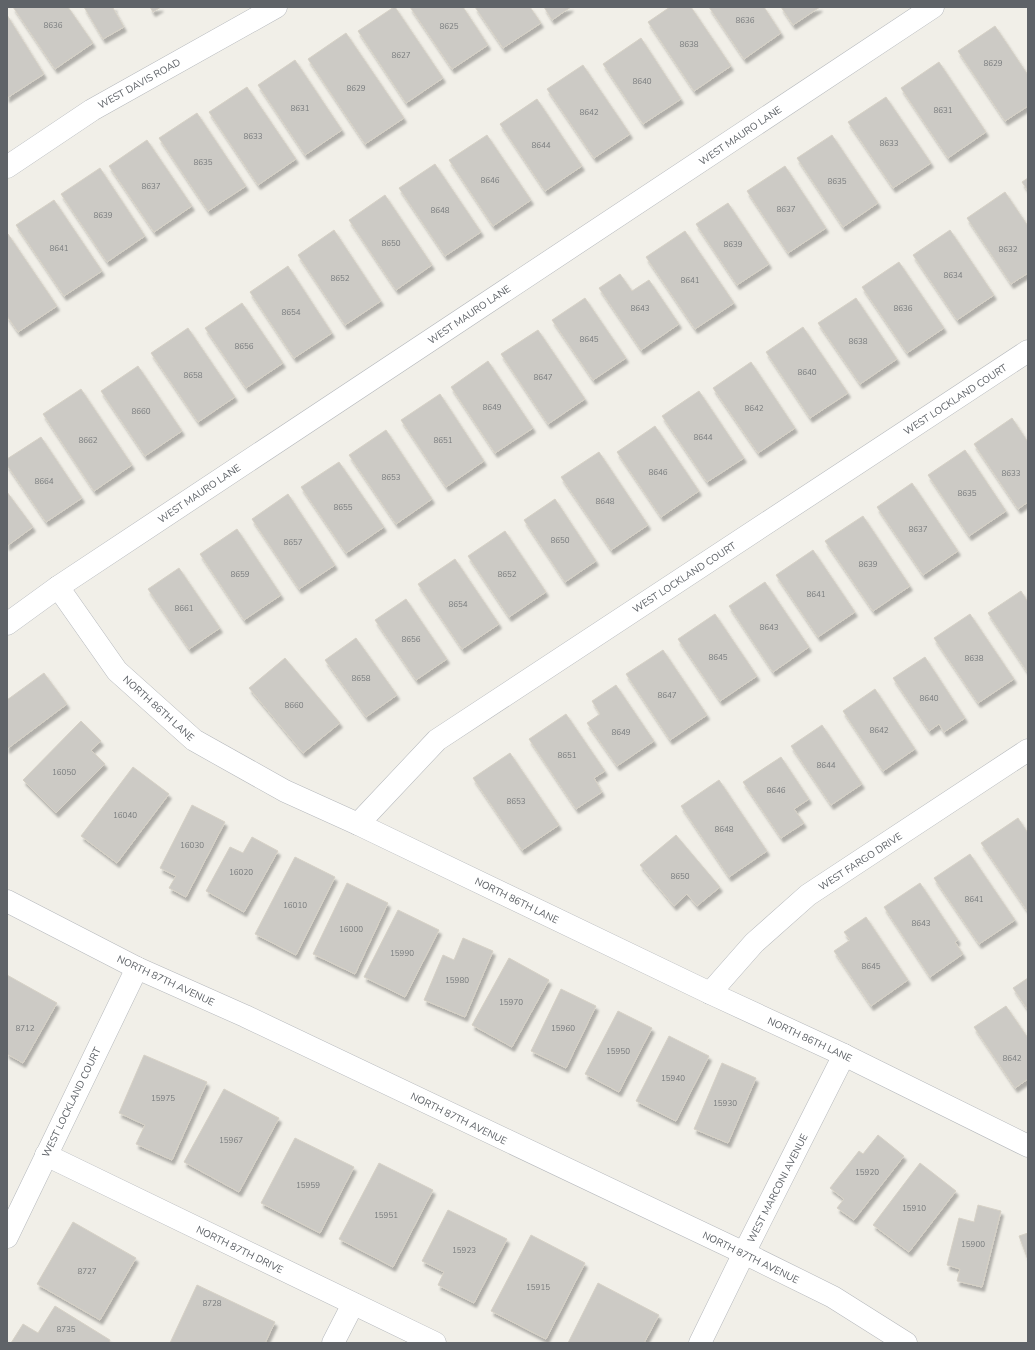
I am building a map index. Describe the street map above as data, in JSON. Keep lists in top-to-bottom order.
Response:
{
  "streets": {
    "street": [
      "WEST DAVIS ROAD",
      "WEST MAURO LANE",
      "WEST LOCKLAND COURT",
      "NORTH 86TH LANE",
      "WEST FARGO DRIVE",
      "NORTH 87TH AVENUE",
      "WEST MARCONI AVENUE",
      "NORTH 87TH DRIVE"
    ]
  },
  "crossings": [
    ["WEST MAURO LANE", "NORTH 86TH LANE"],
    ["WEST LOCKLAND COURT", "NORTH 86TH LANE"],
    ["WEST LOCKLAND COURT", "NORTH 87TH AVENUE"],
    ["WEST LOCKLAND COURT", "NORTH 87TH DRIVE"],
    ["NORTH 86TH LANE", "WEST FARGO DRIVE"],
    ["NORTH 86TH LANE", "WEST MARCONI AVENUE"],
    ["NORTH 87TH AVENUE", "WEST MARCONI AVENUE"]
  ],
  "house_numbers": [
    "8636",
    "8636",
    "8625",
    "8638",
    "8627",
    "8629",
    "8640",
    "8629",
    "8631",
    "8631",
    "8642",
    "8633",
    "8633",
    "8644",
    "8635",
    "8646",
    "8635",
    "8637",
    "8637",
    "8648",
    "8639",
    "8650",
    "8639",
    "8641",
    "8632",
    "8634",
    "8652",
    "8641",
    "8643",
    "8636",
    "8654",
    "8645",
    "8638",
    "8656",
    "8640",
    "8658",
    "8647",
    "8649",
    "8642",
    "8660",
    "8644",
    "8662",
    "8651",
    "8646",
    "8633",
    "8653",
    "8664",
    "8635",
    "8648",
    "8655",
    "8637",
    "8650",
    "8657",
    "8639",
    "8659",
    "8652",
    "8641",
    "8654",
    "8661",
    "8643",
    "8656",
    "8645",
    "8638",
    "8658",
    "8647",
    "8640",
    "8660",
    "8642",
    "8649",
    "8651",
    "8644",
    "16050",
    "8646",
    "8653",
    "16040",
    "8648",
    "16030",
    "16020",
    "8650",
    "8641",
    "16010",
    "8643",
    "16000",
    "15990",
    "8645",
    "15980",
    "15970",
    "8712",
    "15960",
    "15950",
    "8642",
    "15940",
    "15975",
    "15930",
    "15967",
    "15920",
    "15959",
    "15910",
    "15951",
    "15900",
    "15923",
    "8727",
    "15915",
    "8728",
    "8735"
  ]
}
